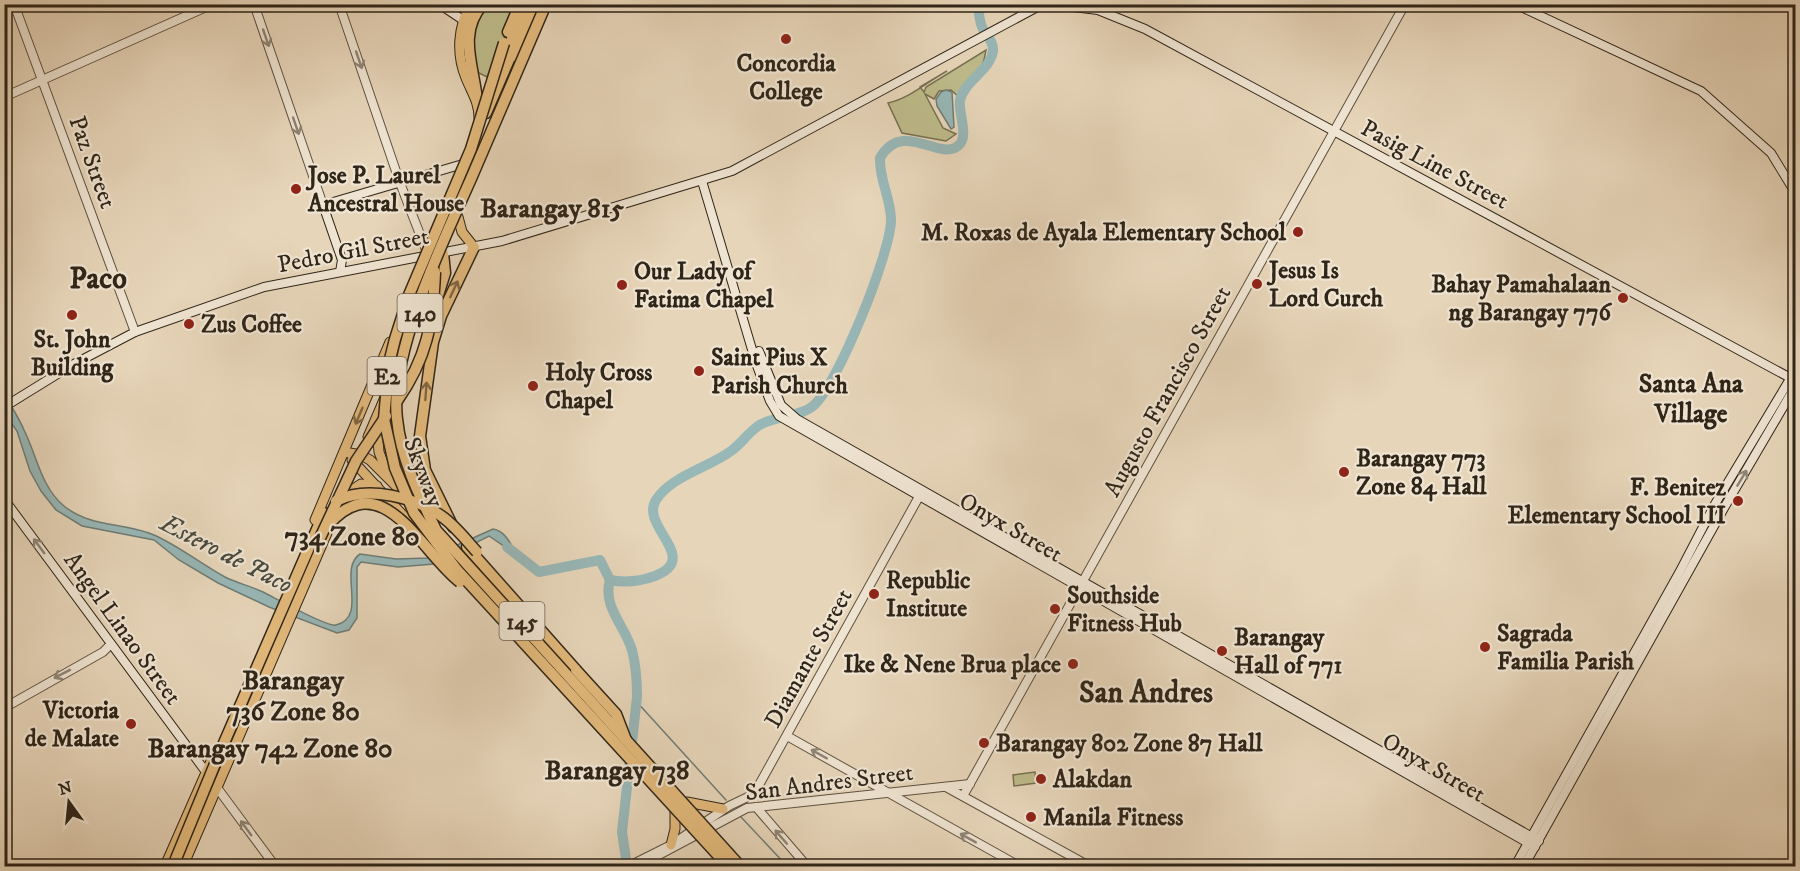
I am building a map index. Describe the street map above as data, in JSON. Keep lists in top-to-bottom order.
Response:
{
  "streets": {
    "highway": ["E2", "Skyway"],
    "main road": [
      "Pasig Line Street",
      "Pedro Gil Street",
      "140",
      "Onyx Street",
      "145",
      "Angel Linao Street"
    ],
    "street": [
      "Paz Street",
      "Augusto Francisco Street",
      "Diamante Street",
      "San Andres Street"
    ]
  },
  "crossings": [
    ["Paz Street", "Pedro Gil Street"],
    ["Pasig Line Street", "Augusto Francisco Street"],
    ["Pedro Gil Street", "140"],
    ["Pedro Gil Street", "Skyway"],
    ["Pedro Gil Street", "Onyx Street"],
    ["140", "Skyway"],
    ["140", "Angel Linao Street"],
    ["Augusto Francisco Street", "Onyx Street"],
    ["Augusto Francisco Street", "San Andres Street"],
    ["Skyway", "145"],
    ["Onyx Street", "Diamante Street"],
    ["Diamante Street", "San Andres Street"]
  ],
  "one_way": ["Angel Linao Street"],
  "districts": [
    "Barangay 815",
    "Paco",
    "Santa Ana Village",
    "734 Zone 80",
    "Barangay 736 Zone 80",
    "San Andres",
    "Barangay 742 Zone 80",
    "Barangay 738"
  ],
  "water": ["Estero de Paco"],
  "places": [
    "Concordia College",
    "Jose P. Laurel Ancestral House",
    "M. Roxas de Ayala Elementary School",
    "Jesus Is Lord Curch",
    "Our Lady of Fatima Chapel",
    "Bahay Pamahalaan ng Barangay 776",
    "St. John Building",
    "Zus Coffee",
    "Saint Pius X Parish Church",
    "Holy Cross Chapel",
    "Barangay 773 Zone 84 Hall",
    "F. Benitez Elementary School III",
    "Republic Institute",
    "Southside Fitness Hub",
    "Sagrada Familia Parish",
    "Barangay Hall of 771",
    "Ike & Nene Brua place",
    "Victoria de Malate",
    "Barangay 802 Zone 87 Hall",
    "Alakdan",
    "Manila Fitness"
  ],
  "north": "top"
}
